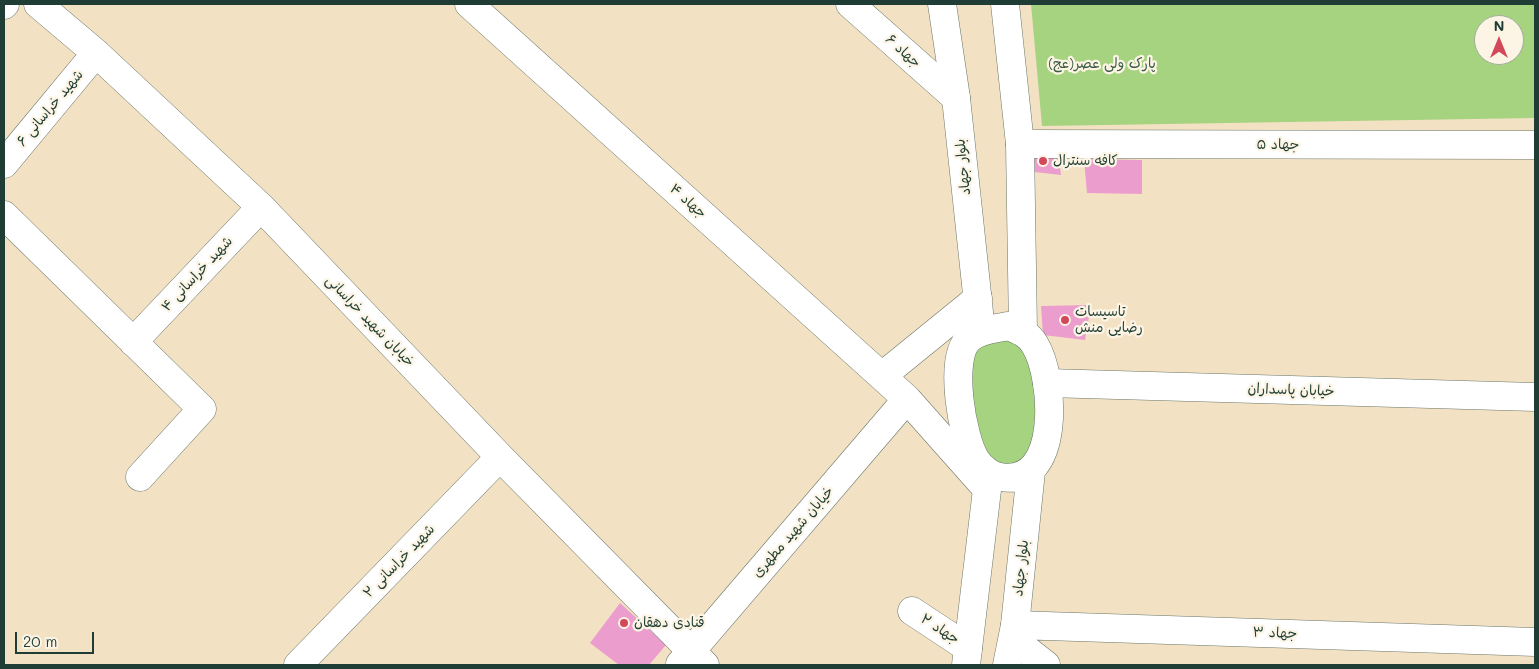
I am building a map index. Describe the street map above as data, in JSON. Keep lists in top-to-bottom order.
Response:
{
  "streets": {
    "street": [
      "جهاد ۶",
      "شهید خراسانی ۶",
      "جهاد ۵",
      "بلوار جهاد",
      "جهاد ۴",
      "شهید خراسانی ۴",
      "خیابان شهید خراسانی",
      "خیابان پاسداران",
      "خیابان شهید مطهری",
      "شهید خراسانی ۲",
      "جهاد ۲",
      "جهاد ۳"
    ]
  },
  "crossings": [
    ["جهاد ۶", "بلوار جهاد"],
    ["شهید خراسانی ۶", "خیابان شهید خراسانی"],
    ["بلوار جهاد", "جهاد ۴"],
    ["بلوار جهاد", "خیابان پاسداران"],
    ["بلوار جهاد", "جهاد ۳"],
    ["جهاد ۴", "خیابان پاسداران"],
    ["جهاد ۴", "خیابان شهید مطهری"],
    ["شهید خراسانی ۴", "خیابان شهید خراسانی"],
    ["خیابان شهید خراسانی", "خیابان شهید مطهری"],
    ["خیابان شهید خراسانی", "شهید خراسانی ۲"]
  ],
  "parks": ["پارک ولی عصر(عج)"],
  "places": ["کافه سنترال", "تاسیسات رضایی منش", "قنادی دهقان"],
  "scale_bar": "20 m",
  "north": "top"
}
